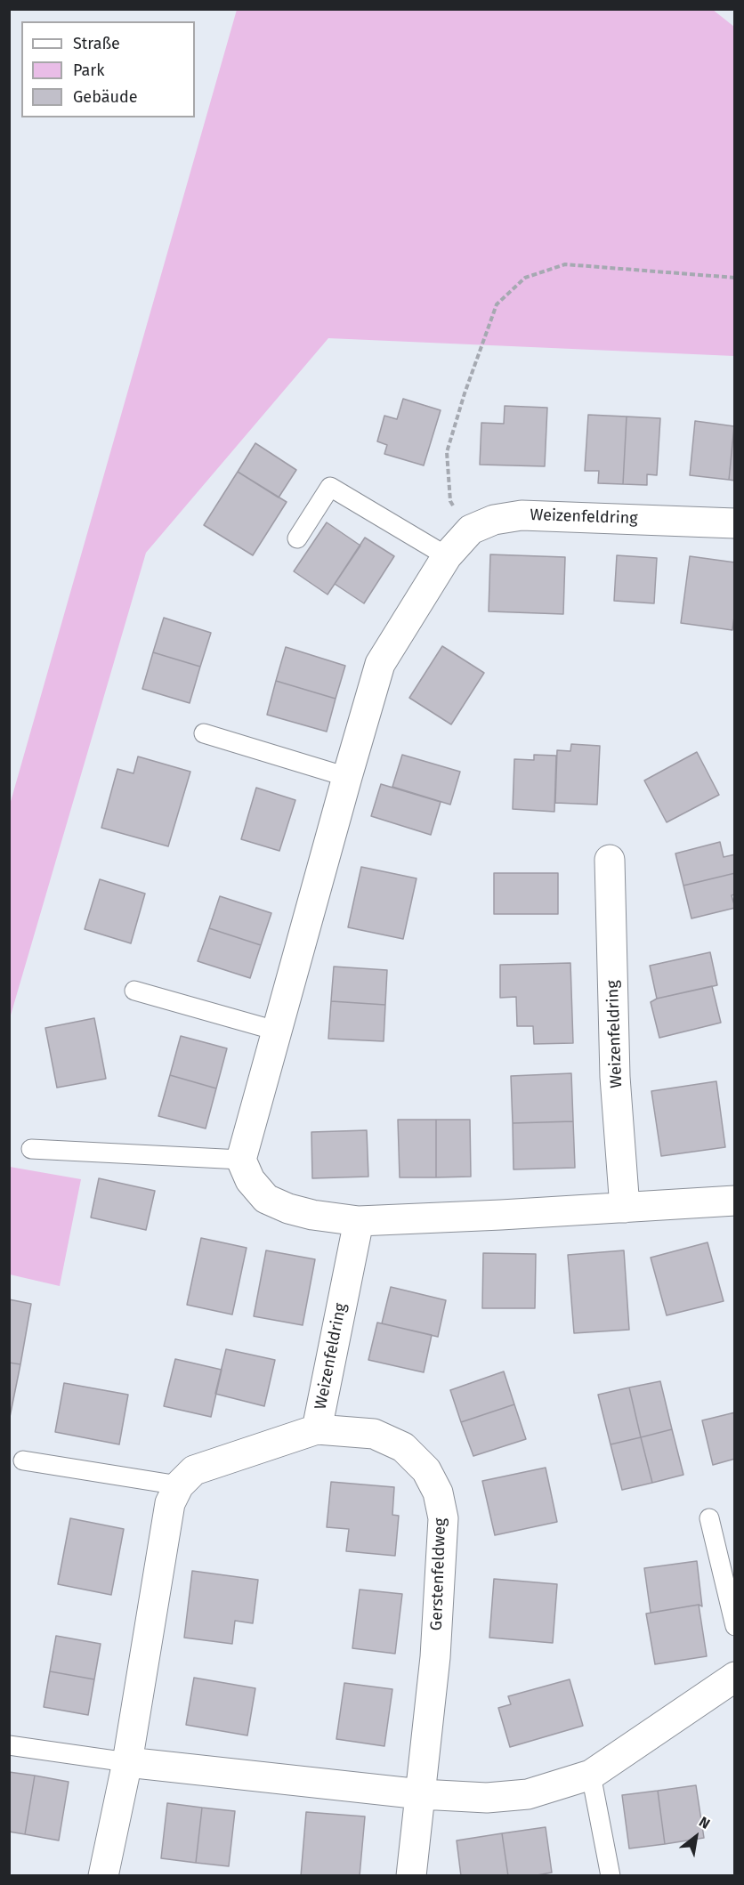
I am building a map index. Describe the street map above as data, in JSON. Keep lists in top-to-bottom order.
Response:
{
  "streets": {
    "street": ["Weizenfeldring", "Gerstenfeldweg"]
  },
  "crossings": [
    ["Weizenfeldring", "Gerstenfeldweg"]
  ],
  "legend": ["Straße", "Park", "Gebäude"],
  "north": "top right"
}
